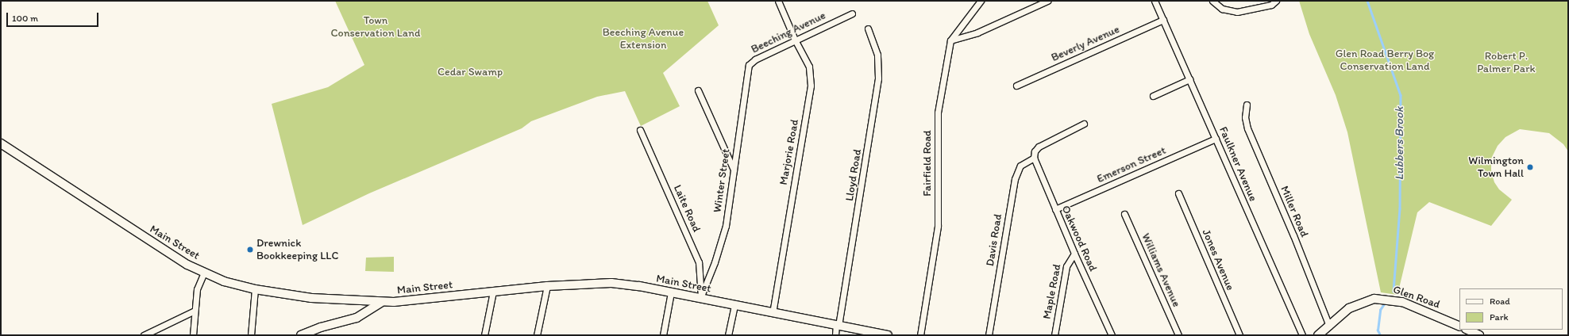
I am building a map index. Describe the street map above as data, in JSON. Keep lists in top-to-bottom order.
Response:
{
  "streets": {
    "main road": ["Main Street", "Glen Road"],
    "street": [
      "Beeching Avenue",
      "Beverly Avenue",
      "Marjorie Road",
      "Fairfield Road",
      "Faulkner Avenue",
      "Emerson Street",
      "Lloyd Road",
      "Winter Street",
      "Laite Road",
      "Miller Road",
      "Oakwood Road",
      "Davis Road",
      "Jones Avenue",
      "Williams Avenue",
      "Maple Road"
    ]
  },
  "crossings": [
    ["Beeching Avenue", "Marjorie Road"],
    ["Beeching Avenue", "Winter Street"],
    ["Beverly Avenue", "Faulkner Avenue"],
    ["Marjorie Road", "Main Street"],
    ["Faulkner Avenue", "Emerson Street"],
    ["Emerson Street", "Oakwood Road"],
    ["Lloyd Road", "Main Street"],
    ["Winter Street", "Laite Road"],
    ["Winter Street", "Main Street"],
    ["Laite Road", "Main Street"],
    ["Miller Road", "Glen Road"],
    ["Oakwood Road", "Davis Road"],
    ["Oakwood Road", "Maple Road"]
  ],
  "water": ["Lubbers Brook"],
  "parks": [
    "Town Conservation Land",
    "Beeching Avenue Extension",
    "Glen Road Berry Bog Conservation Land",
    "Robert P. Palmer Park",
    "Cedar Swamp"
  ],
  "places": ["Wilmington Town Hall", "Drewnick Bookkeeping LLC"],
  "legend": ["Road", "Park"],
  "scale_bar": "100 m"
}
